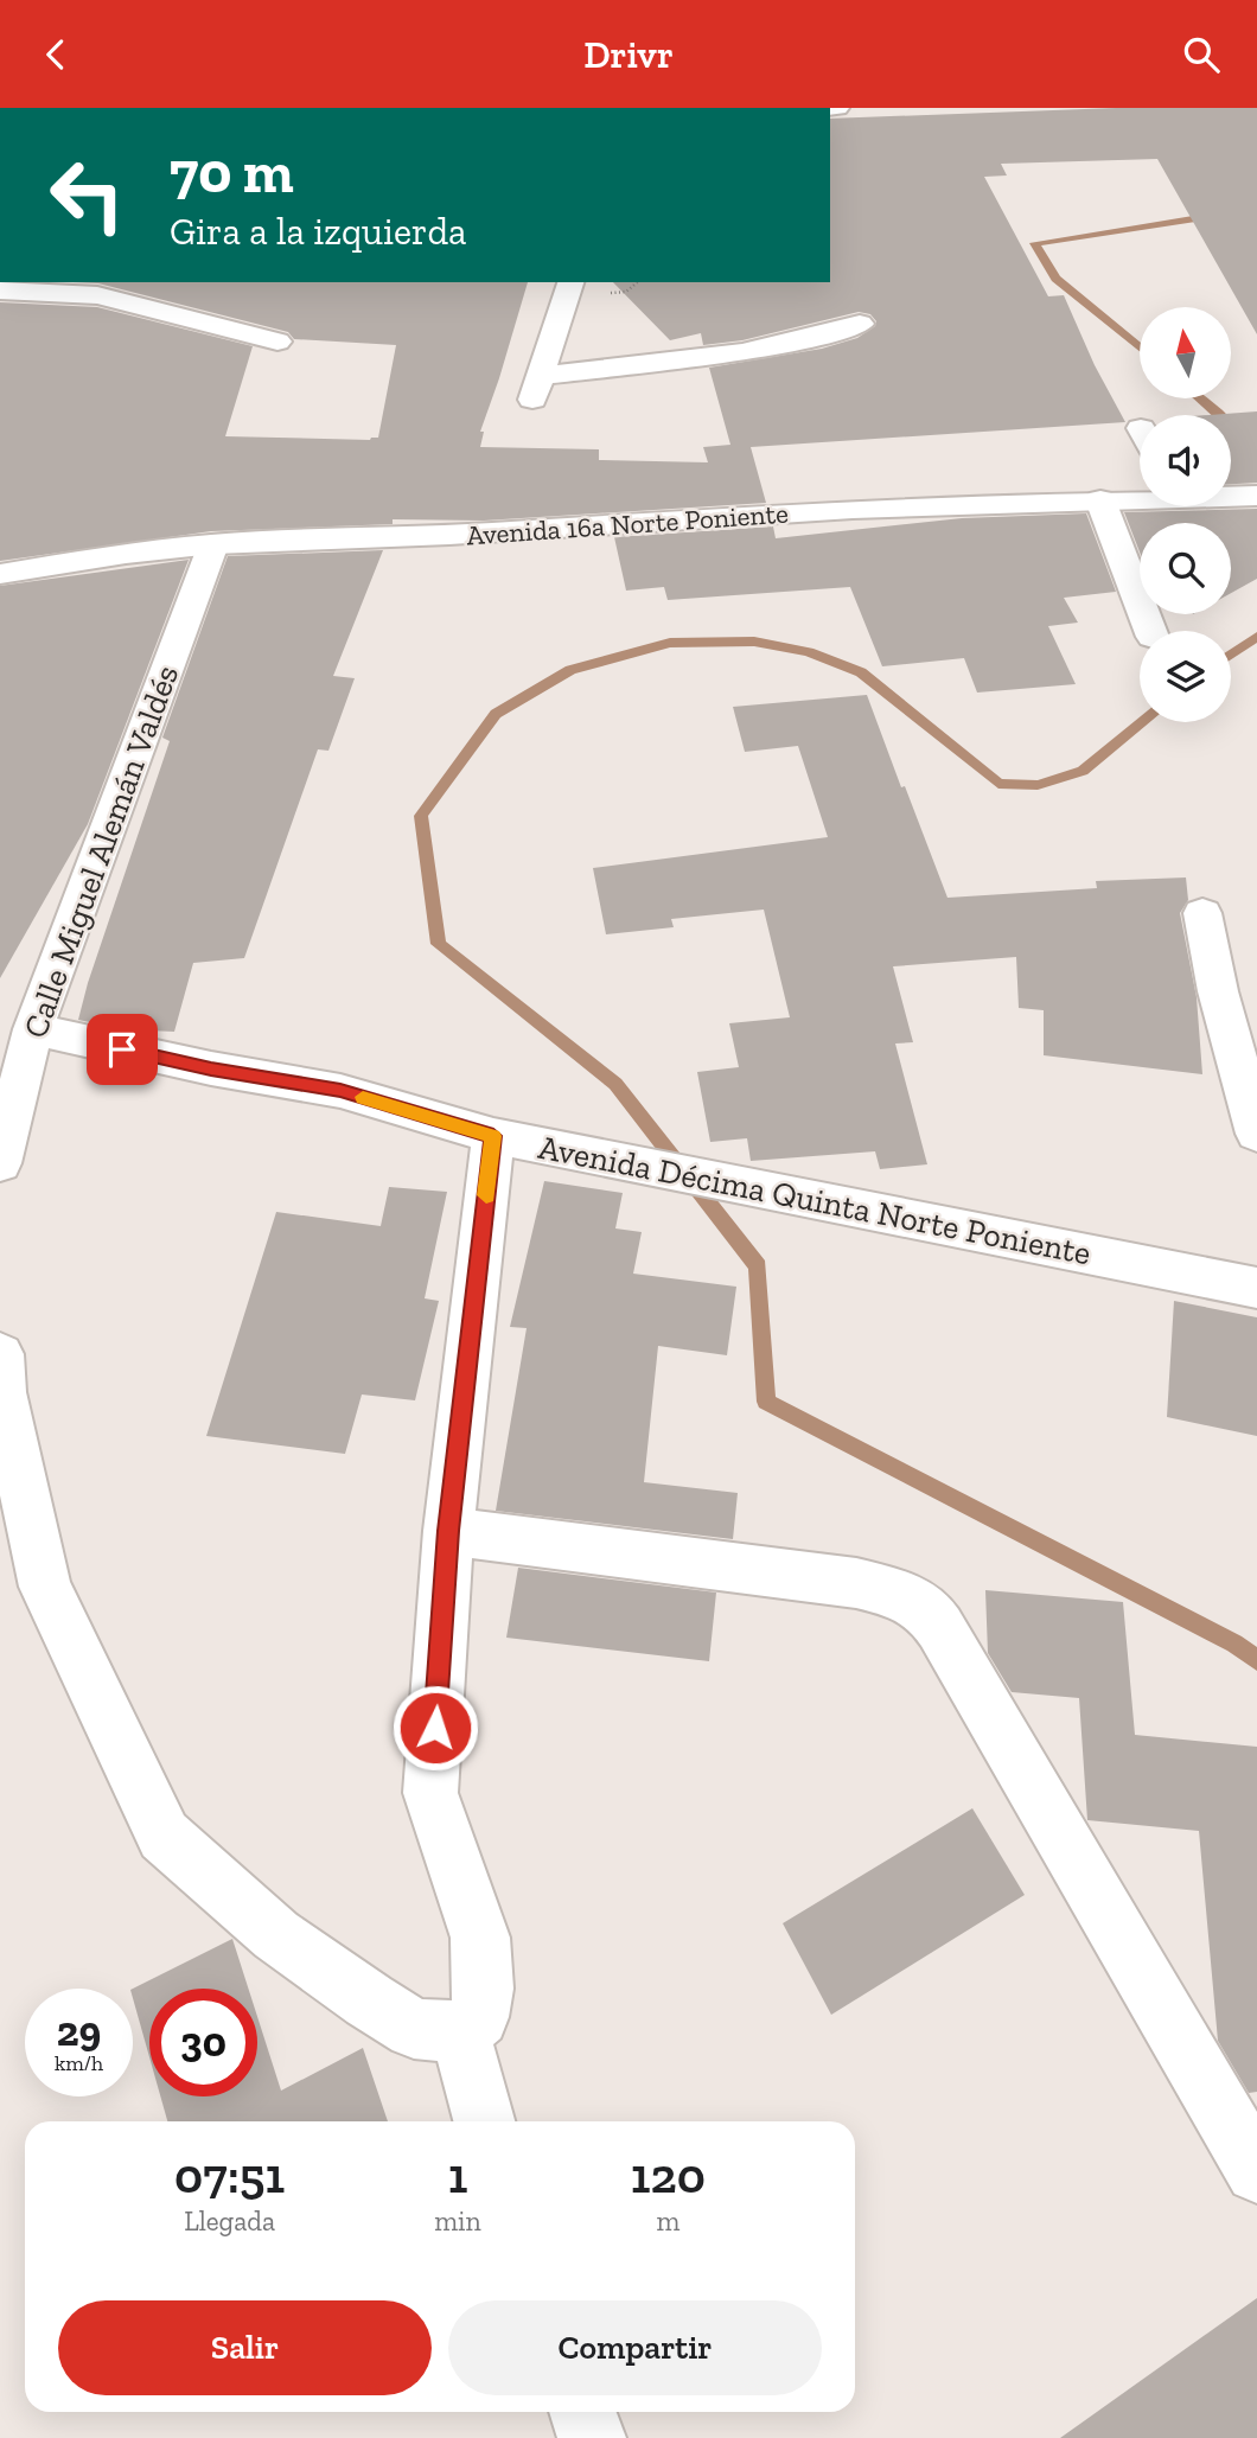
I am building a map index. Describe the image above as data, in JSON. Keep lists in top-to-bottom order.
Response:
{
  "streets": {
    "street": ["Avenida 16a Norte Poniente", "Calle Miguel Alemán Valdés", "Avenida Décima Quinta Norte Poniente"]
  },
  "crossings": [
    ["Avenida 16a Norte Poniente", "Calle Miguel Alemán Valdés"],
    ["Calle Miguel Alemán Valdés", "Avenida Décima Quinta Norte Poniente"]
  ],
  "north": "top",
  "page": {
    "header": "Drivr",
    "turn": ["70 m", "Gira a la izquierda"],
    "speed": "29 km/h",
    "limit": "30",
    "eta": [
      "07:51",
      "Llegada",
      "1",
      "min",
      "120",
      "m"
    ],
    "buttons": ["Salir", "Compartir"]
  }
}
